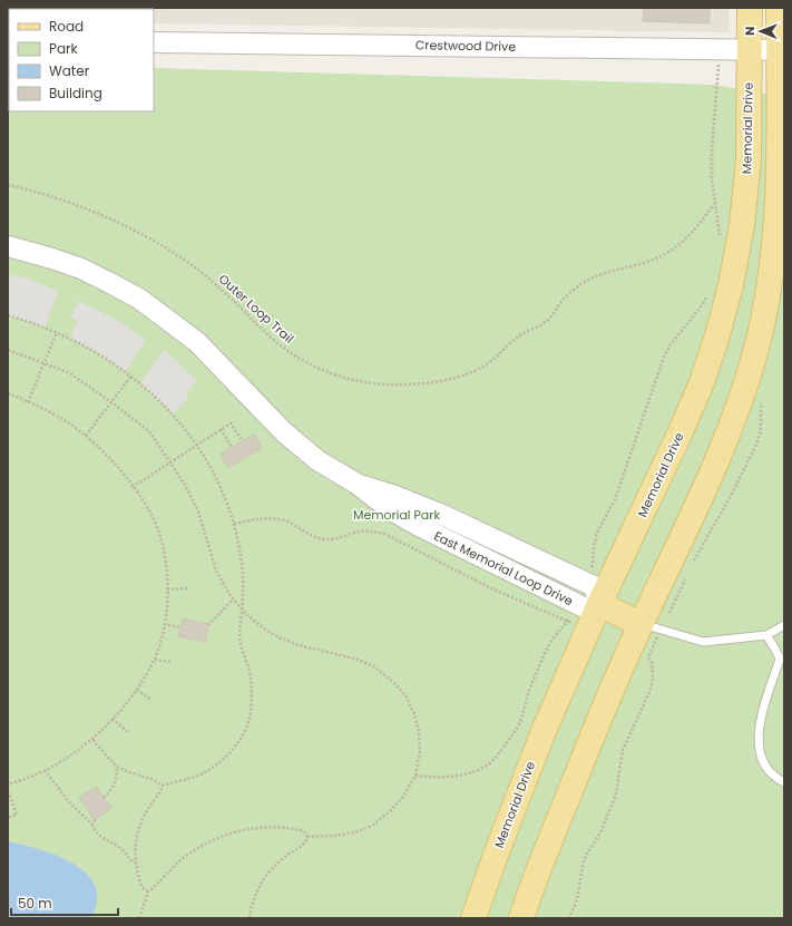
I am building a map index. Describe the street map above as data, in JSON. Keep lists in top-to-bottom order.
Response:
{
  "streets": {
    "main road": ["Memorial Drive"],
    "street": ["Crestwood Drive", "East Memorial Loop Drive"],
    "path": ["Outer Loop Trail"]
  },
  "crossings": [
    ["Crestwood Drive", "Memorial Drive"],
    ["Memorial Drive", "East Memorial Loop Drive"]
  ],
  "parks": ["Memorial Park"],
  "legend": [
    "Road",
    "Park",
    "Water",
    "Building"
  ],
  "scale_bar": "50 m",
  "north": "left"
}
